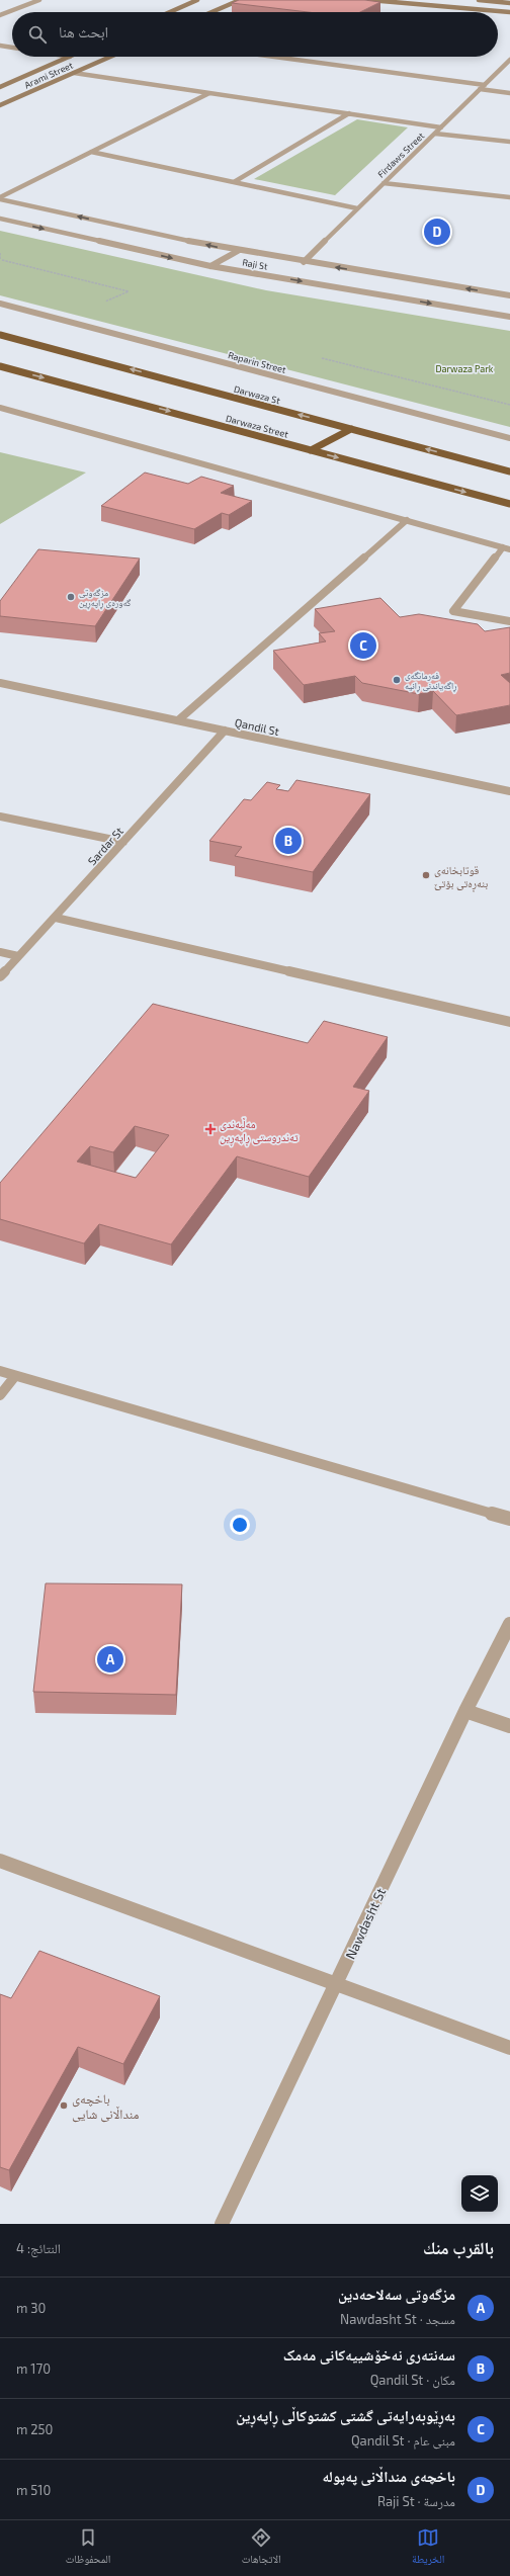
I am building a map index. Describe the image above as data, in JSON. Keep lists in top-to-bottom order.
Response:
{
  "streets": {
    "highway": ["Darwaza St", "Darwaza Street"],
    "main road": ["Arami Street"],
    "street": [
      "Firdaws Street",
      "Raji St",
      "Raparin Street",
      "Qandil St",
      "Sardar St",
      "Nawdasht St"
    ]
  },
  "crossings": [
    ["Firdaws Street", "Raji St"],
    ["Qandil St", "Sardar St"]
  ],
  "one_way": ["Darwaza St", "Darwaza Street"],
  "parks": ["Darwaza Park"],
  "places": {
    "other": [
      "مزگەوتی گەورەی ڕاپەڕین",
      "فەرمانگەی ڕاگەیاندنی ڕانیە",
      "قوتابخانەی بنەڕەتی بۆتێ",
      "باخچەی منداڵانی شایی"
    ],
    "health": ["مەڵبەندی تەندروستی ڕاپەڕین"]
  },
  "page": {
    "search": "ابحث هنا",
    "pins": [
      "D",
      "C",
      "B",
      "A"
    ],
    "heading": ["بالقرب منك", "النتائج: 4"],
    "list": [
      {
        "mark": "A",
        "name": "مزگەوتی سەلاحەدین",
        "note": "مسجد · Nawdasht St",
        "value": "30 m"
      },
      {
        "mark": "B",
        "name": "سەنتەری نەخۆشییەکانی مەمک",
        "note": "مكان · Qandil St",
        "value": "170 m"
      },
      {
        "mark": "C",
        "name": "بەڕێوبەرایەتی گشتی کشتوکاڵی ڕاپەڕین",
        "note": "مبنى عام · Qandil St",
        "value": "250 m"
      },
      {
        "mark": "D",
        "name": "باخچەی منداڵانی پەپولە",
        "note": "مدرسة · Raji St",
        "value": "510 m"
      }
    ],
    "nav": ["الخريطة", "الاتجاهات", "المحفوظات"]
  }
}
